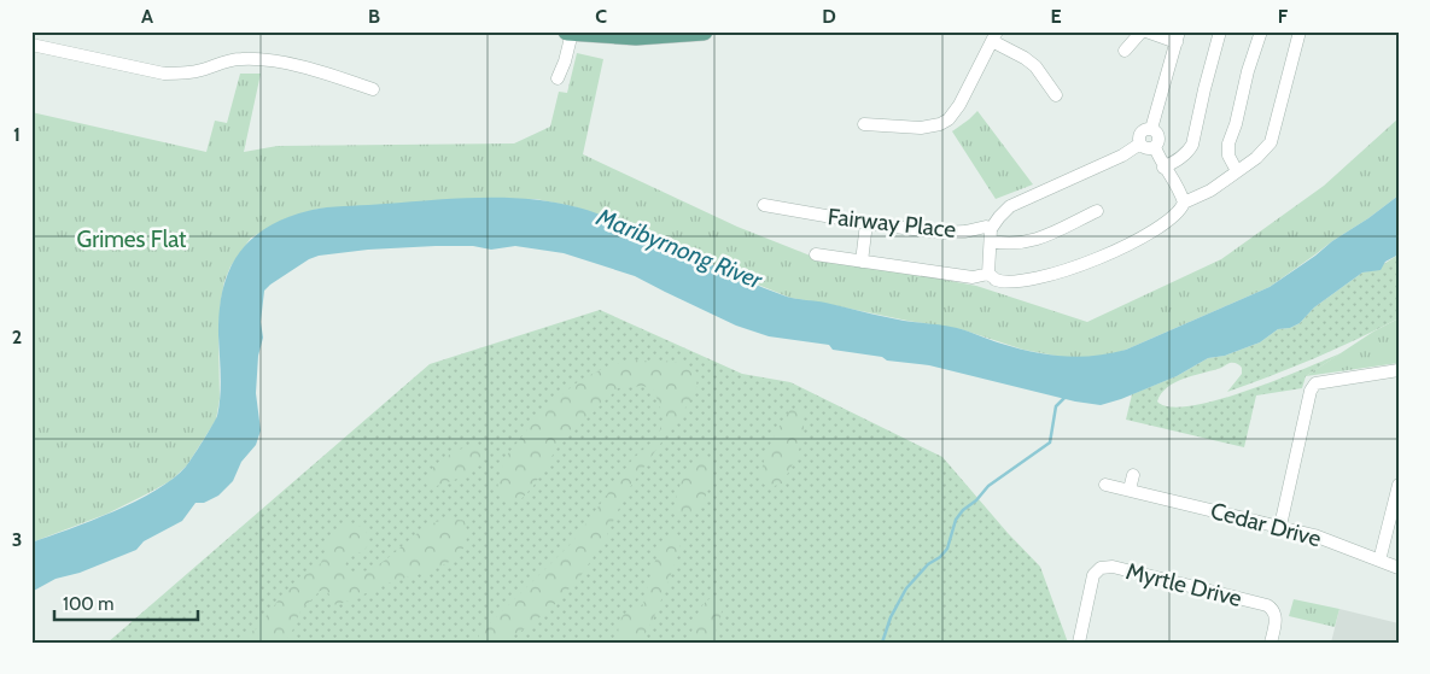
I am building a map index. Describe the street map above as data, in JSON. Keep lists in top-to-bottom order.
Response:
{
  "streets": {
    "street": ["Fairway Place", "Cedar Drive", "Myrtle Drive"]
  },
  "water": ["Maribyrnong River"],
  "parks": ["Grimes Flat"],
  "scale_bar": "100 m",
  "grid": {
    "columns": [
      "A",
      "B",
      "C",
      "D",
      "E",
      "F"
    ],
    "rows": ["1", "2", "3"]
  }
}
